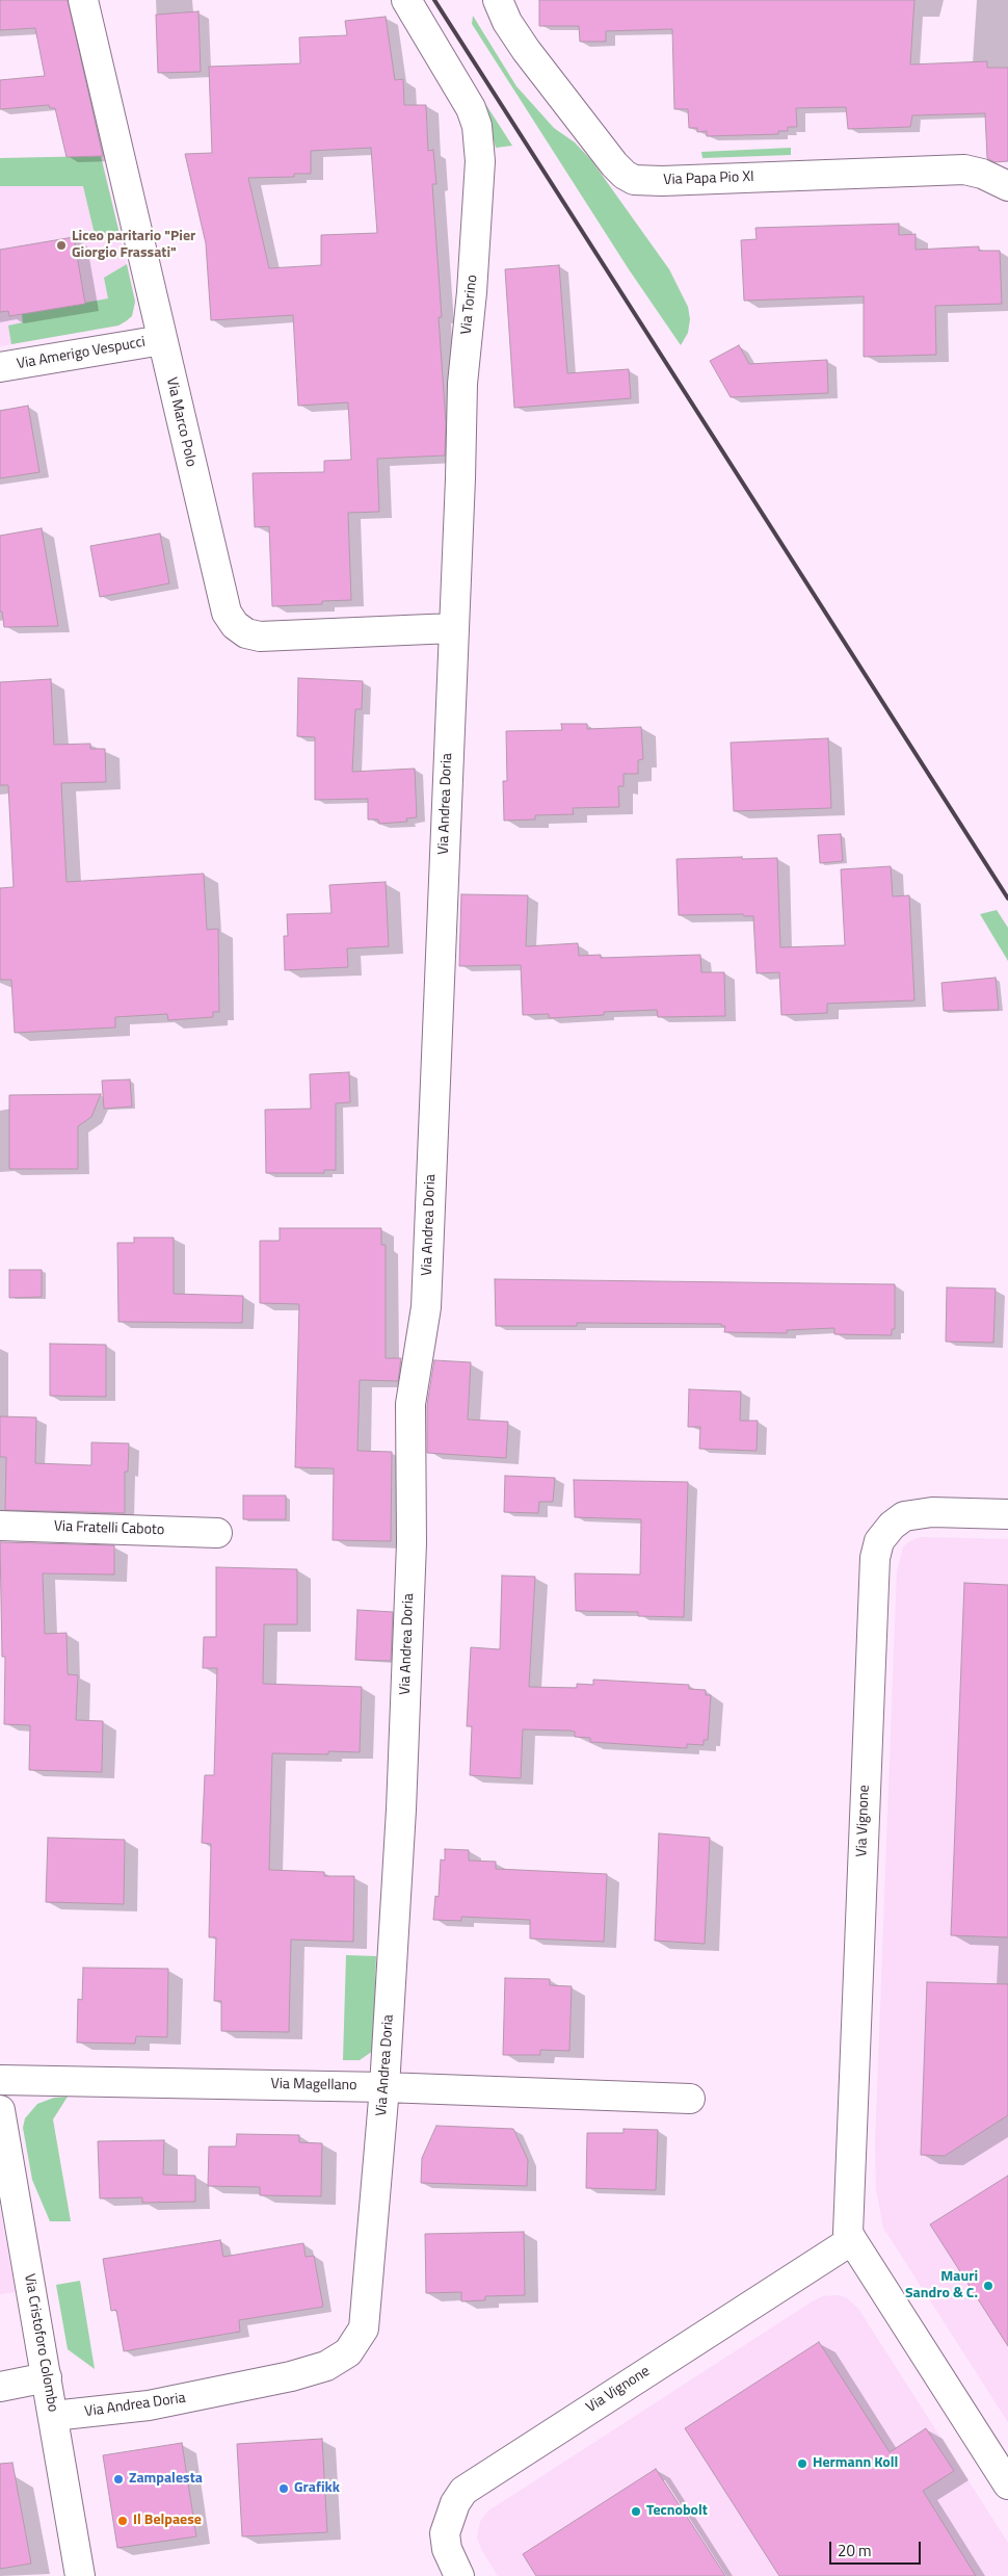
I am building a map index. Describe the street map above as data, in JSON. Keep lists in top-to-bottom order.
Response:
{
  "streets": {
    "street": [
      "Via Papa Pio XI",
      "Via Torino",
      "Via Amerigo Vespucci",
      "Via Marco Polo",
      "Via Andrea Doria",
      "Via Fratelli Caboto",
      "Via Vignone",
      "Via Magellano",
      "Via Cristoforo Colombo"
    ]
  },
  "crossings": [
    ["Via Torino", "Via Marco Polo"],
    ["Via Torino", "Via Andrea Doria"],
    ["Via Amerigo Vespucci", "Via Marco Polo"],
    ["Via Marco Polo", "Via Andrea Doria"],
    ["Via Andrea Doria", "Via Magellano"],
    ["Via Andrea Doria", "Via Cristoforo Colombo"]
  ],
  "places": [
    "Liceo paritario \"Pier Giorgio Frassati\"",
    "Mauri Sandro & C.",
    "Hermann Koll",
    "Zampalesta",
    "Grafikk",
    "Tecnobolt",
    "Il Belpaese"
  ],
  "scale_bar": "20 m"
}
